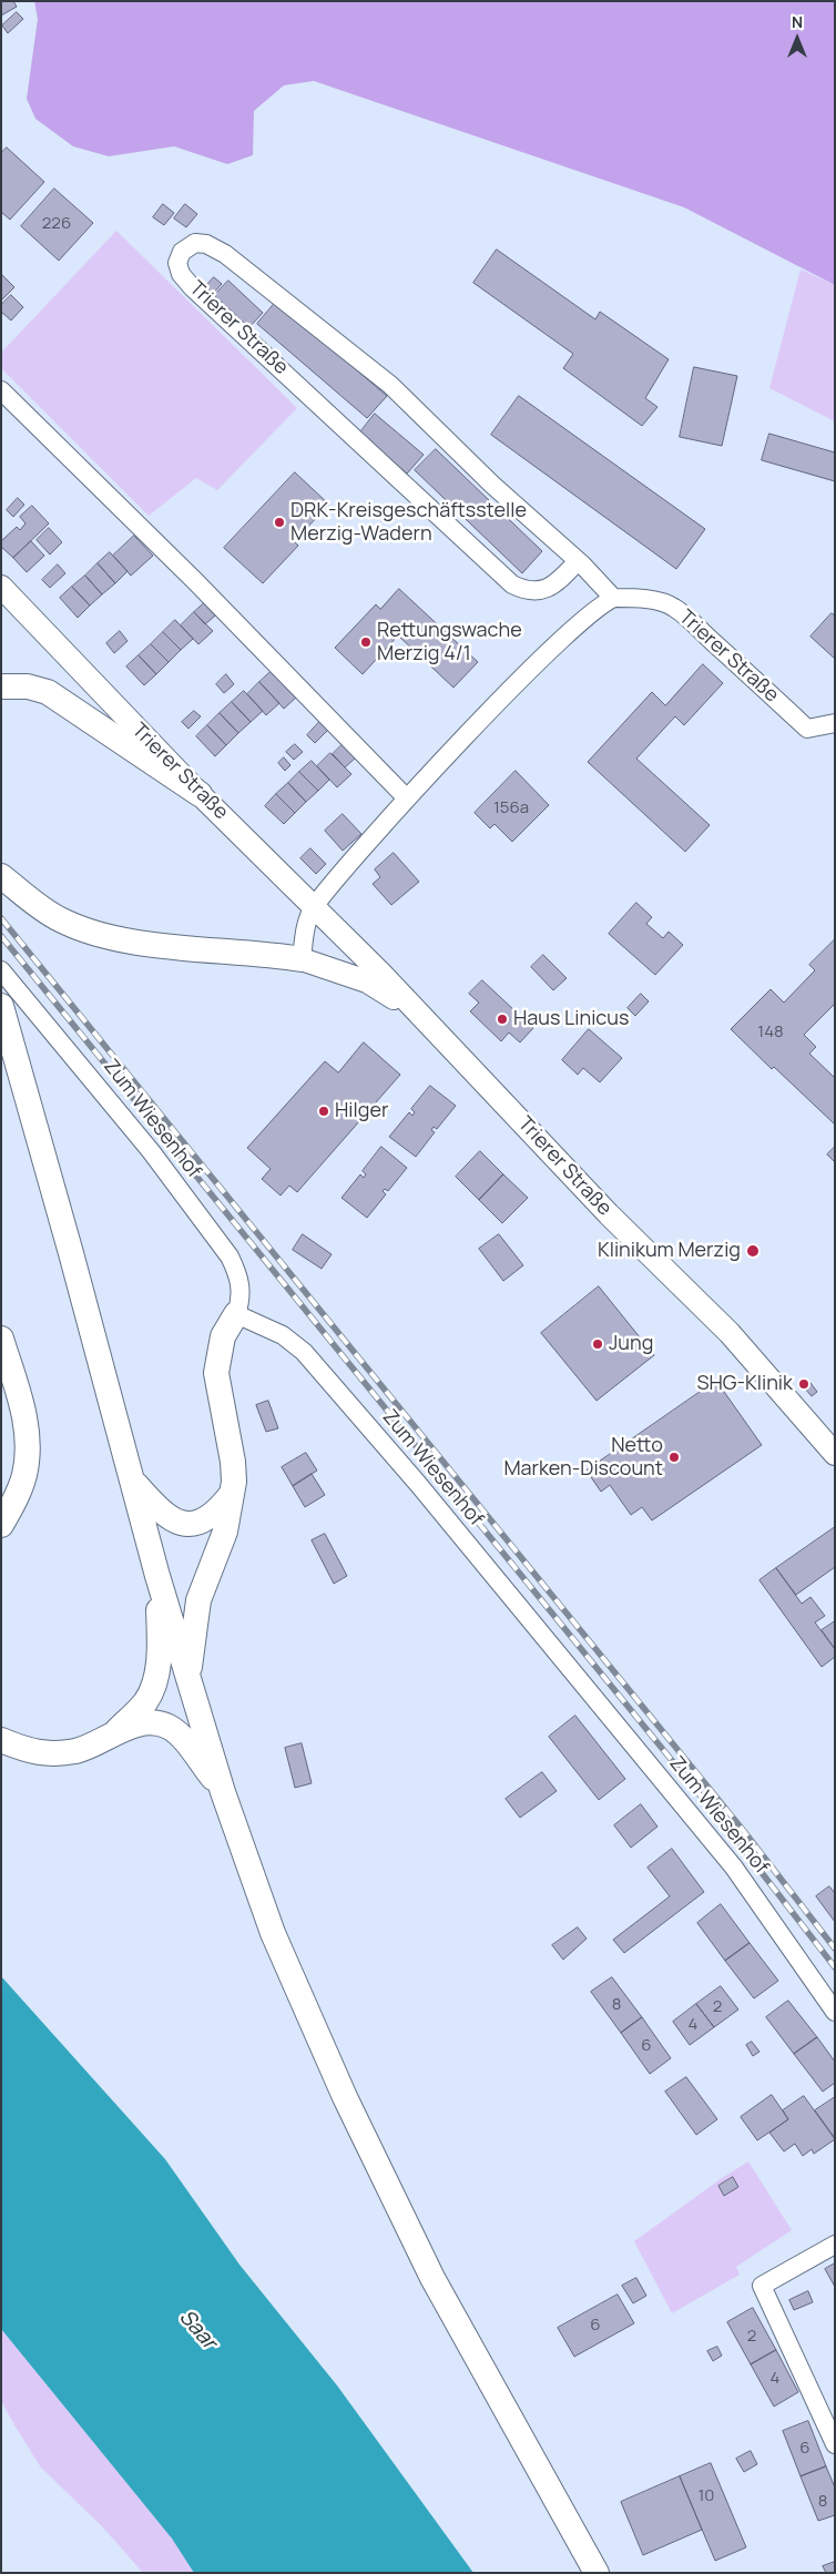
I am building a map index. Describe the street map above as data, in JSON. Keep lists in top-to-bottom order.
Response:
{
  "streets": {
    "street": ["Trierer Straße", "Zum Wiesenhof"]
  },
  "water": ["Saar"],
  "places": [
    "DRK-Kreisgeschäftsstelle Merzig-Wadern",
    "Rettungswache Merzig 4/1",
    "Haus Linicus",
    "Hilger",
    "Klinikum Merzig",
    "Jung",
    "SHG-Klinik",
    "Netto Marken-Discount"
  ],
  "house_numbers": [
    "226",
    "156a",
    "148",
    "8",
    "2",
    "4",
    "6",
    "6",
    "2",
    "4",
    "6",
    "10",
    "8"
  ],
  "north": "top"
}
